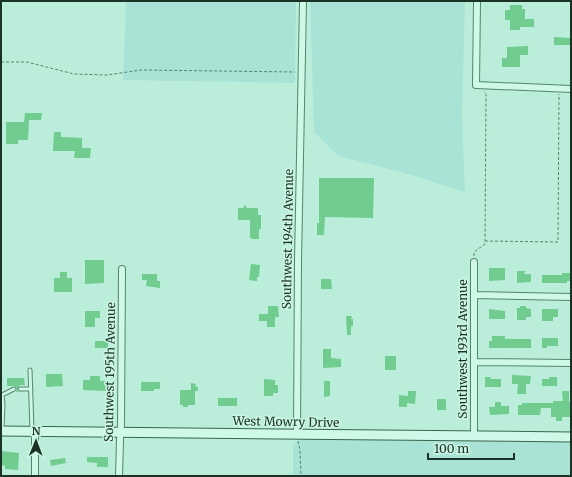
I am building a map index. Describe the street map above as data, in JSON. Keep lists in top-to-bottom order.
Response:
{
  "streets": {
    "street": [
      "Southwest 194th Avenue",
      "Southwest 193rd Avenue",
      "Southwest 195th Avenue",
      "West Mowry Drive"
    ]
  },
  "crossings": [
    ["Southwest 194th Avenue", "West Mowry Drive"],
    ["Southwest 193rd Avenue", "West Mowry Drive"],
    ["Southwest 195th Avenue", "West Mowry Drive"]
  ],
  "scale_bar": "100 m",
  "north": "top"
}
